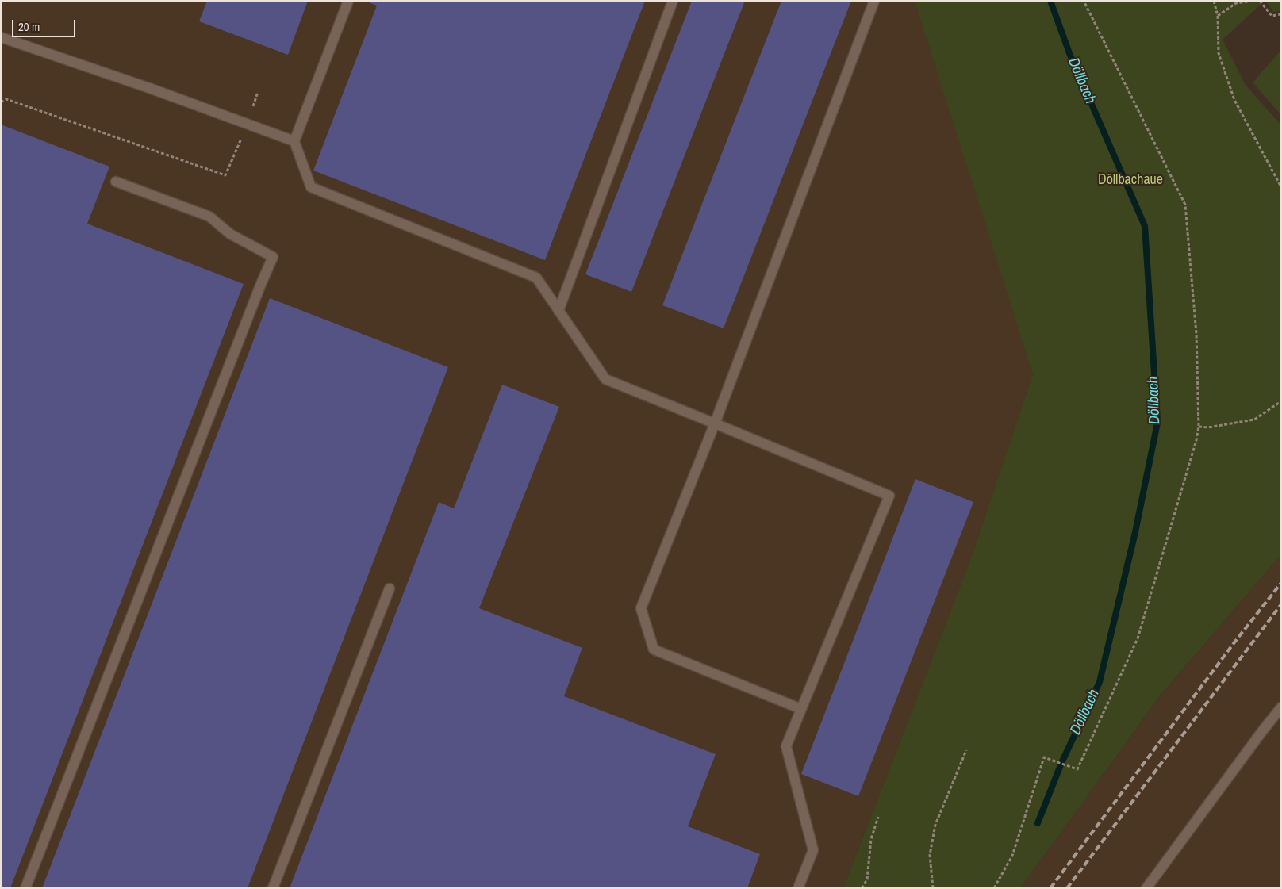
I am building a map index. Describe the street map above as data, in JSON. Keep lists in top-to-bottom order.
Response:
{
  "water": ["Döllbach"],
  "parks": ["Döllbachaue"],
  "scale_bar": "20 m"
}
